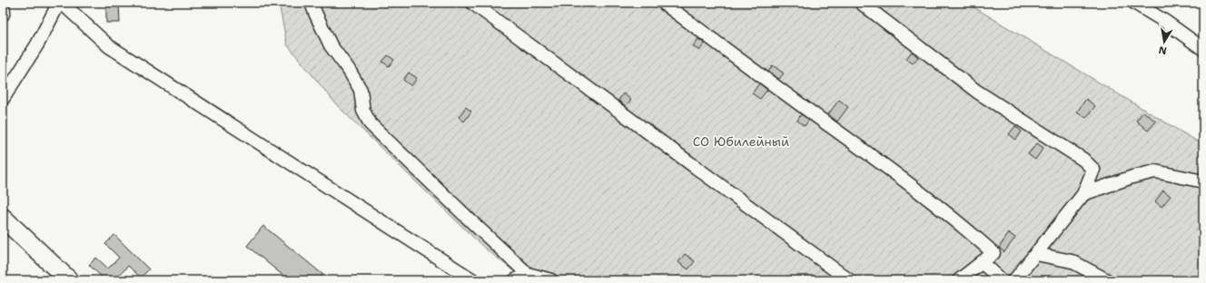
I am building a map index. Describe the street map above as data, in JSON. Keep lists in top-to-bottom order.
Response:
{
  "parks": ["СО Юбилейный"],
  "north": "bottom"
}
